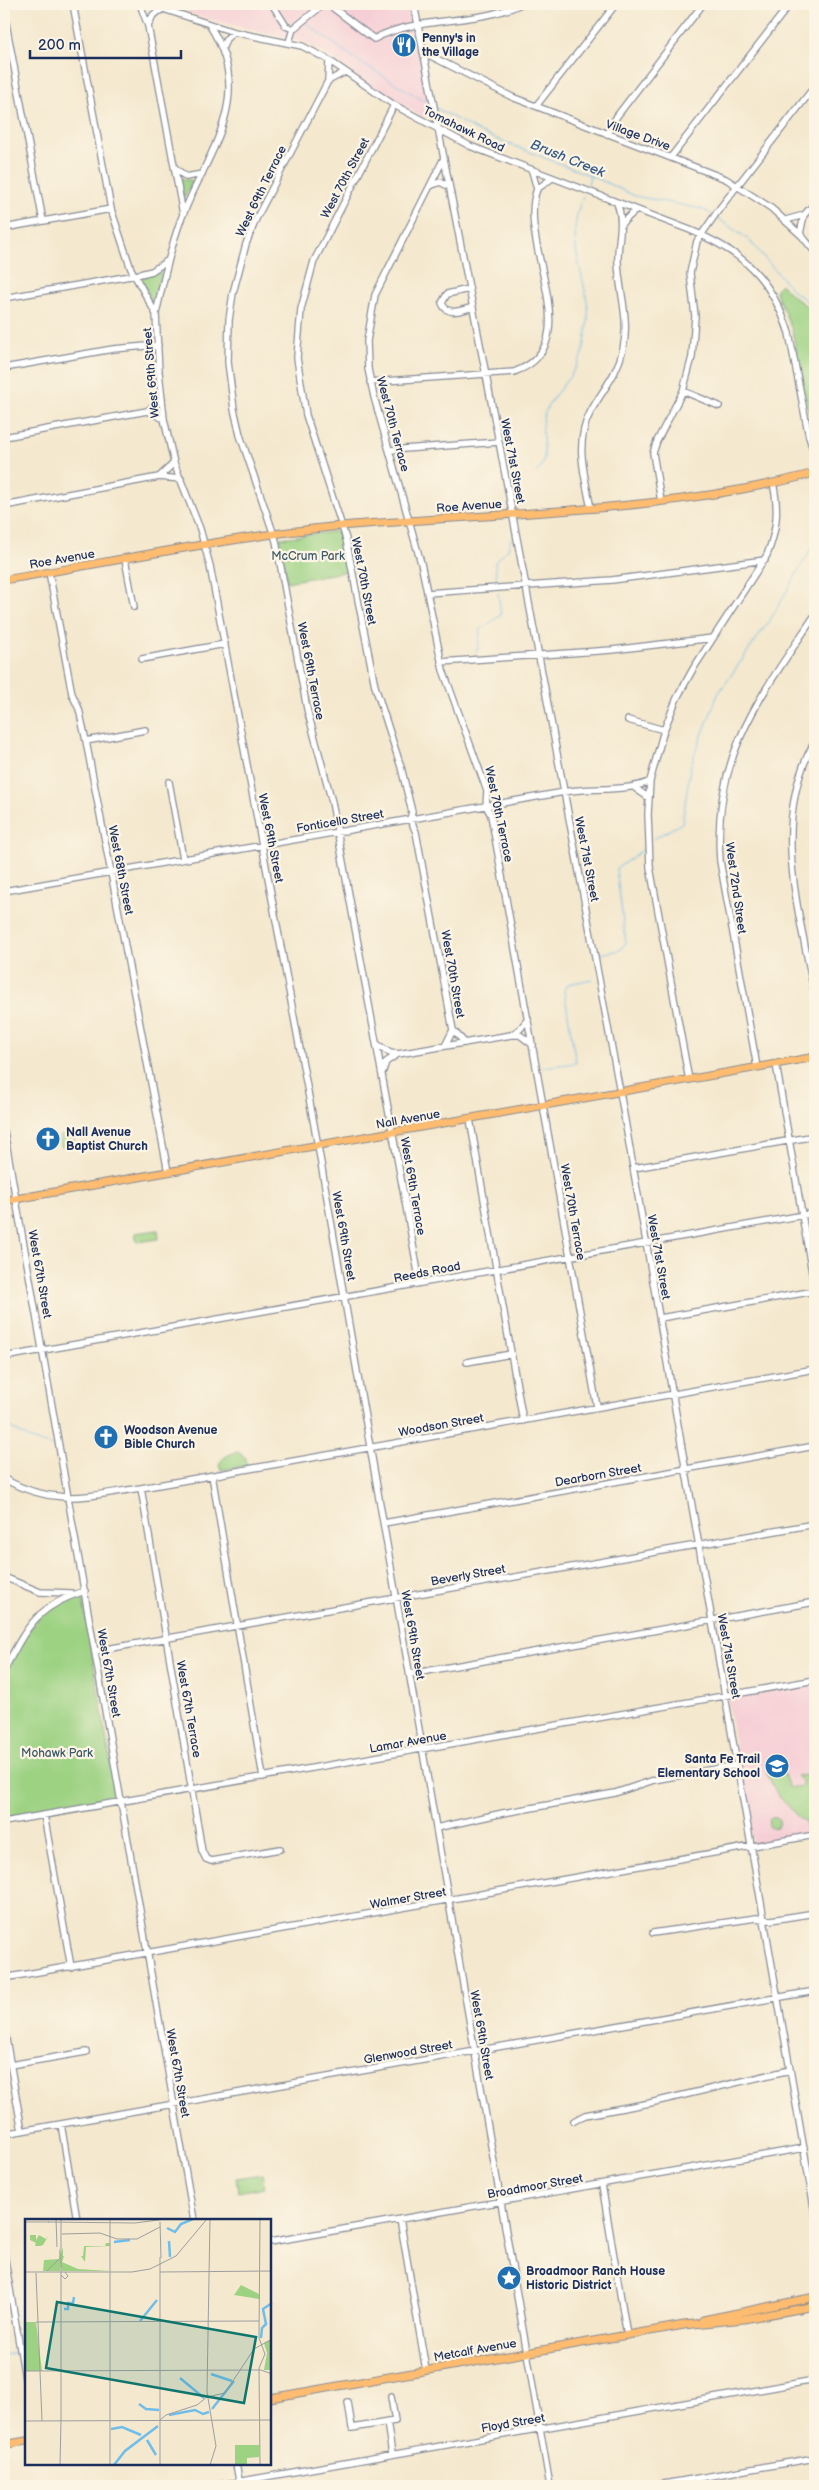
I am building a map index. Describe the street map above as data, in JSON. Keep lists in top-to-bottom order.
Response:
{
  "streets": {
    "main road": ["Roe Avenue", "Nall Avenue", "Metcalf Avenue"],
    "street": [
      "Tomahawk Road",
      "Village Drive",
      "West 70th Street",
      "West 69th Terrace",
      "West 69th Street",
      "West 70th Terrace",
      "West 71st Street",
      "Fonticello Street",
      "West 68th Street",
      "West 72nd Street",
      "Reeds Road",
      "West 67th Street",
      "Woodson Street",
      "Dearborn Street",
      "Beverly Street",
      "West 67th Terrace",
      "Lamar Avenue",
      "Walmer Street",
      "Glenwood Street",
      "Broadmoor Street",
      "Floyd Street"
    ]
  },
  "crossings": [
    ["Tomahawk Road", "West 70th Street"],
    ["Tomahawk Road", "West 69th Terrace"],
    ["Tomahawk Road", "West 71st Street"],
    ["Village Drive", "West 71st Street"],
    ["West 70th Street", "Roe Avenue"],
    ["West 70th Street", "Fonticello Street"],
    ["West 69th Terrace", "Roe Avenue"],
    ["West 69th Terrace", "Fonticello Street"],
    ["West 69th Terrace", "Nall Avenue"],
    ["West 69th Terrace", "Reeds Road"],
    ["West 69th Street", "Roe Avenue"],
    ["West 69th Street", "Fonticello Street"],
    ["West 69th Street", "Nall Avenue"],
    ["West 69th Street", "Reeds Road"],
    ["West 69th Street", "Woodson Street"],
    ["West 69th Street", "Dearborn Street"],
    ["West 69th Street", "Beverly Street"],
    ["West 69th Street", "Lamar Avenue"],
    ["West 69th Street", "Walmer Street"],
    ["West 69th Street", "Glenwood Street"],
    ["West 69th Street", "Broadmoor Street"],
    ["West 69th Street", "Metcalf Avenue"],
    ["West 69th Street", "Floyd Street"],
    ["West 70th Terrace", "West 71st Street"],
    ["West 70th Terrace", "Roe Avenue"],
    ["West 70th Terrace", "Fonticello Street"],
    ["West 70th Terrace", "Nall Avenue"],
    ["West 70th Terrace", "Reeds Road"],
    ["West 70th Terrace", "Woodson Street"],
    ["West 71st Street", "Roe Avenue"],
    ["West 71st Street", "Fonticello Street"],
    ["West 71st Street", "Nall Avenue"],
    ["West 71st Street", "Reeds Road"],
    ["West 71st Street", "Woodson Street"],
    ["West 71st Street", "Dearborn Street"],
    ["West 71st Street", "Beverly Street"],
    ["West 71st Street", "Lamar Avenue"],
    ["West 71st Street", "Walmer Street"],
    ["West 71st Street", "Glenwood Street"],
    ["West 71st Street", "Broadmoor Street"],
    ["Roe Avenue", "West 68th Street"],
    ["Fonticello Street", "West 68th Street"],
    ["West 68th Street", "Nall Avenue"],
    ["West 72nd Street", "Nall Avenue"],
    ["Nall Avenue", "West 67th Street"],
    ["Reeds Road", "West 67th Street"],
    ["West 67th Street", "Woodson Street"],
    ["West 67th Street", "Beverly Street"],
    ["West 67th Street", "Lamar Avenue"],
    ["West 67th Street", "Walmer Street"],
    ["West 67th Street", "Glenwood Street"],
    ["Woodson Street", "West 67th Terrace"],
    ["Beverly Street", "West 67th Terrace"],
    ["West 67th Terrace", "Lamar Avenue"]
  ],
  "water": ["Brush Creek"],
  "parks": ["McCrum Park", "Mohawk Park"],
  "places": {
    "restaurant": ["Penny's in the Village"],
    "church": ["Nall Avenue Baptist Church", "Woodson Avenue Bible Church"],
    "school or university": ["Santa Fe Trail Elementary School"],
    "place": ["Broadmoor Ranch House Historic District"]
  },
  "scale_bar": "200 m"
}
